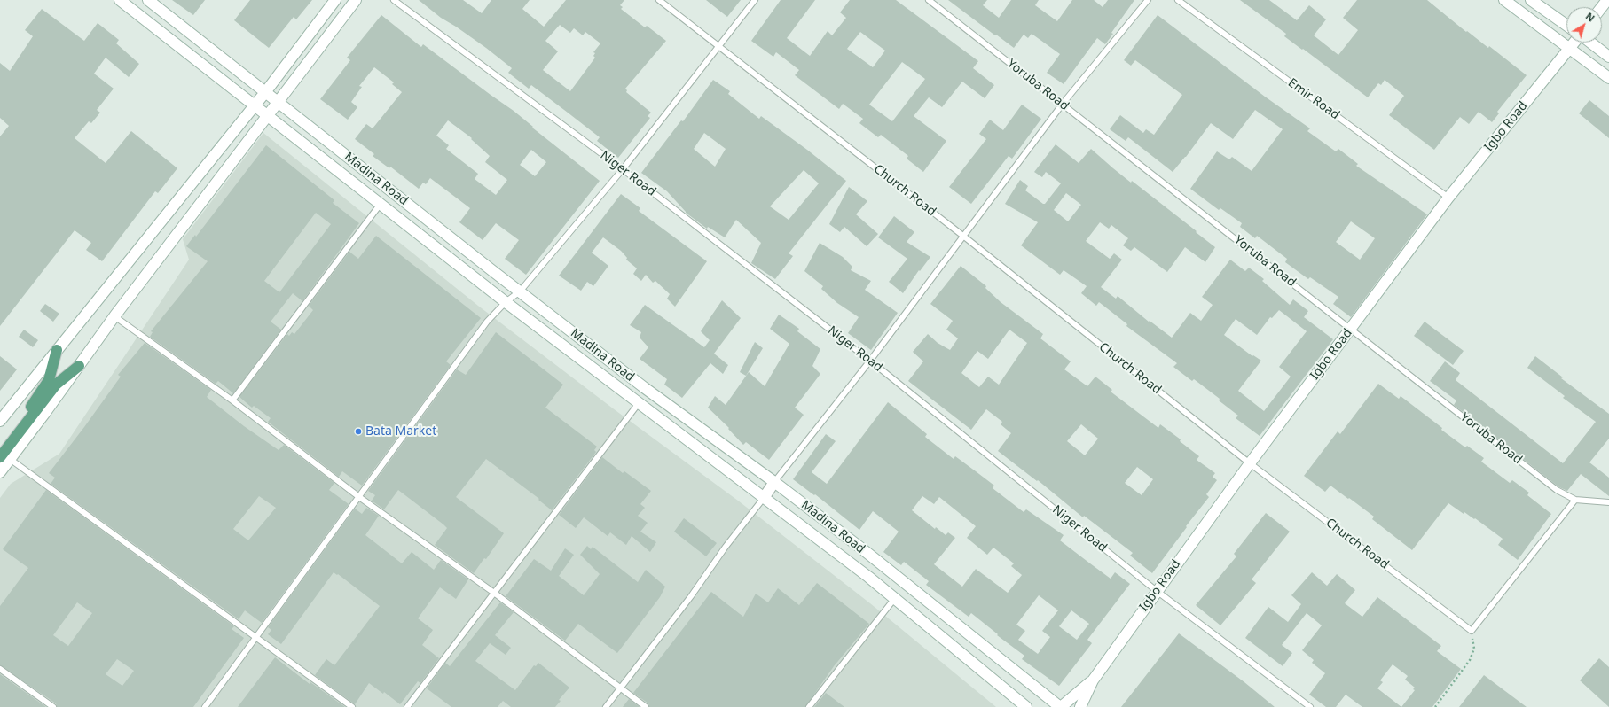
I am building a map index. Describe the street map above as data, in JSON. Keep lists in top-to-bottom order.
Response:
{
  "streets": {
    "main road": ["Igbo Road", "Madina Road"],
    "lane": [
      "Yoruba Road",
      "Emir Road",
      "Niger Road",
      "Church Road"
    ]
  },
  "crossings": [
    ["Yoruba Road", "Igbo Road"],
    ["Emir Road", "Igbo Road"],
    ["Igbo Road", "Niger Road"],
    ["Igbo Road", "Madina Road"],
    ["Igbo Road", "Church Road"]
  ],
  "places": ["Bata Market"],
  "north": "top right"
}
